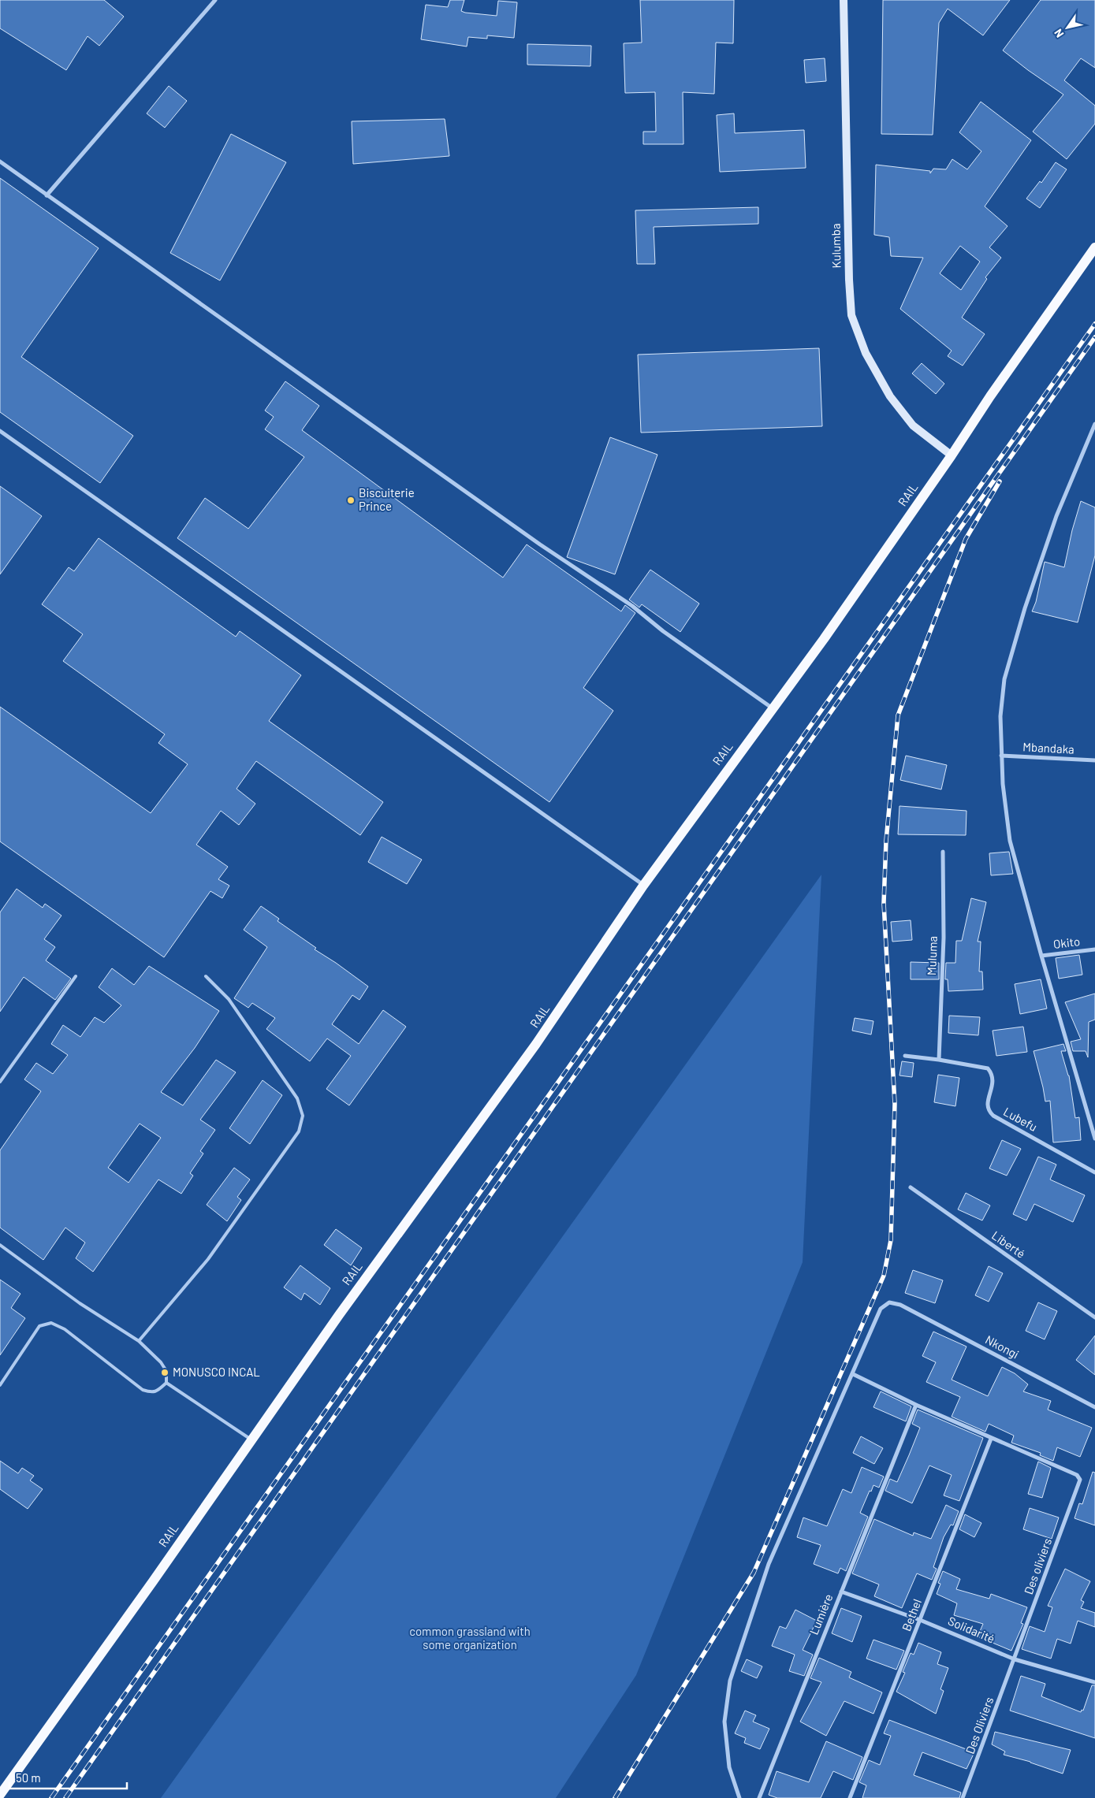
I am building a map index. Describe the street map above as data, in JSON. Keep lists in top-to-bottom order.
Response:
{
  "streets": {
    "main road": ["RAIL"],
    "street": [
      "Kulumba",
      "Mbandaka",
      "Okito",
      "Muluma",
      "Lubefu",
      "Liberté",
      "Nkongi",
      "Des oliviers",
      "Lumière",
      "Bethel",
      "Solidarité",
      "Des Oliviers"
    ]
  },
  "crossings": [
    ["Kulumba", "RAIL"],
    ["Muluma", "Lubefu"],
    ["Des oliviers", "Bethel"],
    ["Des oliviers", "Solidarité"],
    ["Des oliviers", "Des Oliviers"],
    ["Lumière", "Solidarité"],
    ["Bethel", "Solidarité"],
    ["Solidarité", "Des Oliviers"]
  ],
  "parks": ["common grassland with some organization"],
  "places": ["Biscuiterie Prince", "MONUSCO INCAL"],
  "scale_bar": "50 m",
  "north": "bottom left"
}
